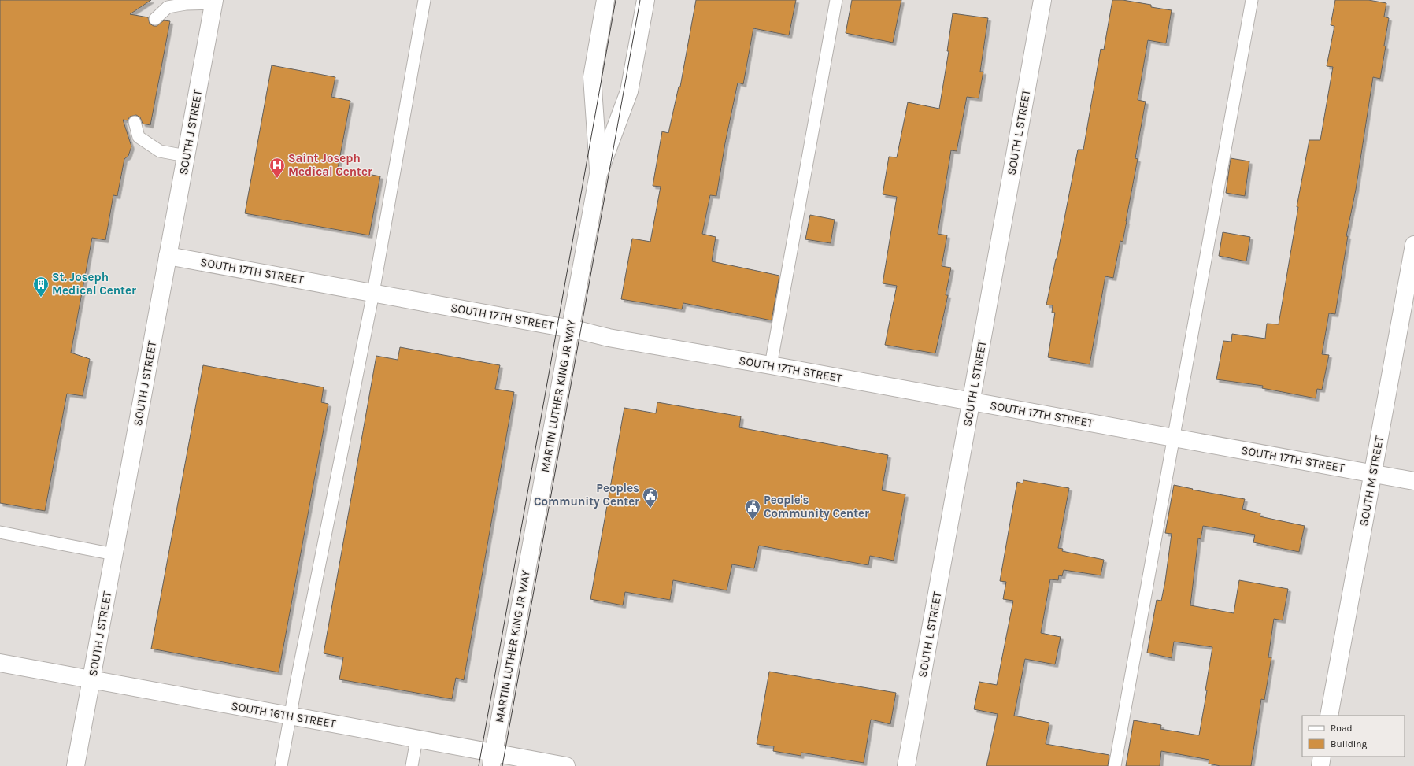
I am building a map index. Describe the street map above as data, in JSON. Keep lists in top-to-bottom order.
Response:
{
  "streets": {
    "street": [
      "SOUTH J STREET",
      "SOUTH L STREET",
      "SOUTH 17TH STREET",
      "MARTIN LUTHER KING JR WAY",
      "SOUTH M STREET",
      "SOUTH 16TH STREET"
    ]
  },
  "crossings": [
    ["SOUTH J STREET", "SOUTH 17TH STREET"],
    ["SOUTH J STREET", "SOUTH 16TH STREET"],
    ["SOUTH L STREET", "SOUTH 17TH STREET"],
    ["SOUTH 17TH STREET", "MARTIN LUTHER KING JR WAY"],
    ["SOUTH 17TH STREET", "SOUTH M STREET"],
    ["MARTIN LUTHER KING JR WAY", "SOUTH 16TH STREET"]
  ],
  "places": {
    "hospital": ["Saint Joseph Medical Center"],
    "building": ["St. Joseph Medical Center"],
    "public building": ["Peoples Community Center", "People's Community Center"]
  },
  "legend": ["Road", "Building"]
}
